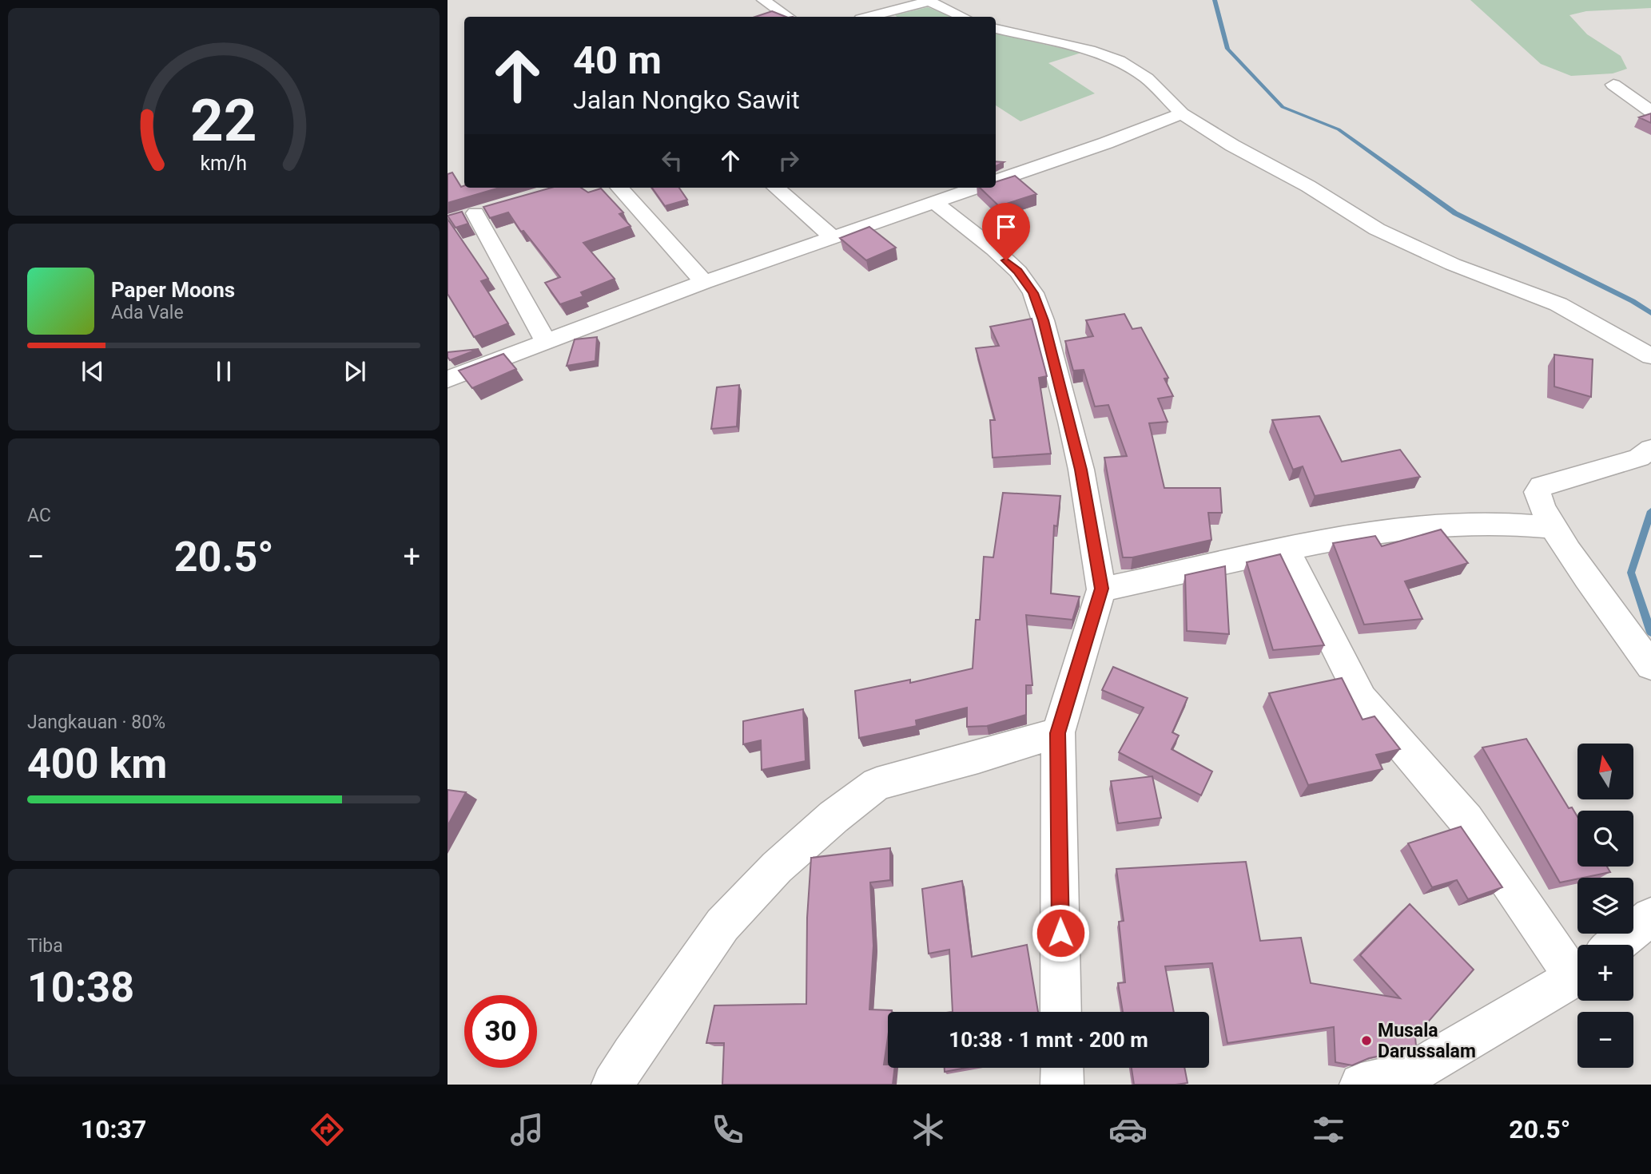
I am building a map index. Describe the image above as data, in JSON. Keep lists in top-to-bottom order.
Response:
{
  "places": ["Musala Darussalam"],
  "north": "top",
  "page": {
    "turn": ["40 m", "Jalan Nongko Sawit"],
    "song": ["Paper Moons", "Ada Vale"],
    "tile": [
      "AC",
      ["Jangkauan · 80%", "400 km"],
      ["Tiba", "10:38"]
    ],
    "heat": ["−", "20.5°", "+"],
    "map_buttons": ["+", "−"],
    "limit": "30",
    "trip": "10:38 · 1 mnt · 200 m",
    "tabs": ["10:37", "20.5°"],
    "gauge": ["22", "km/h"]
  }
}
